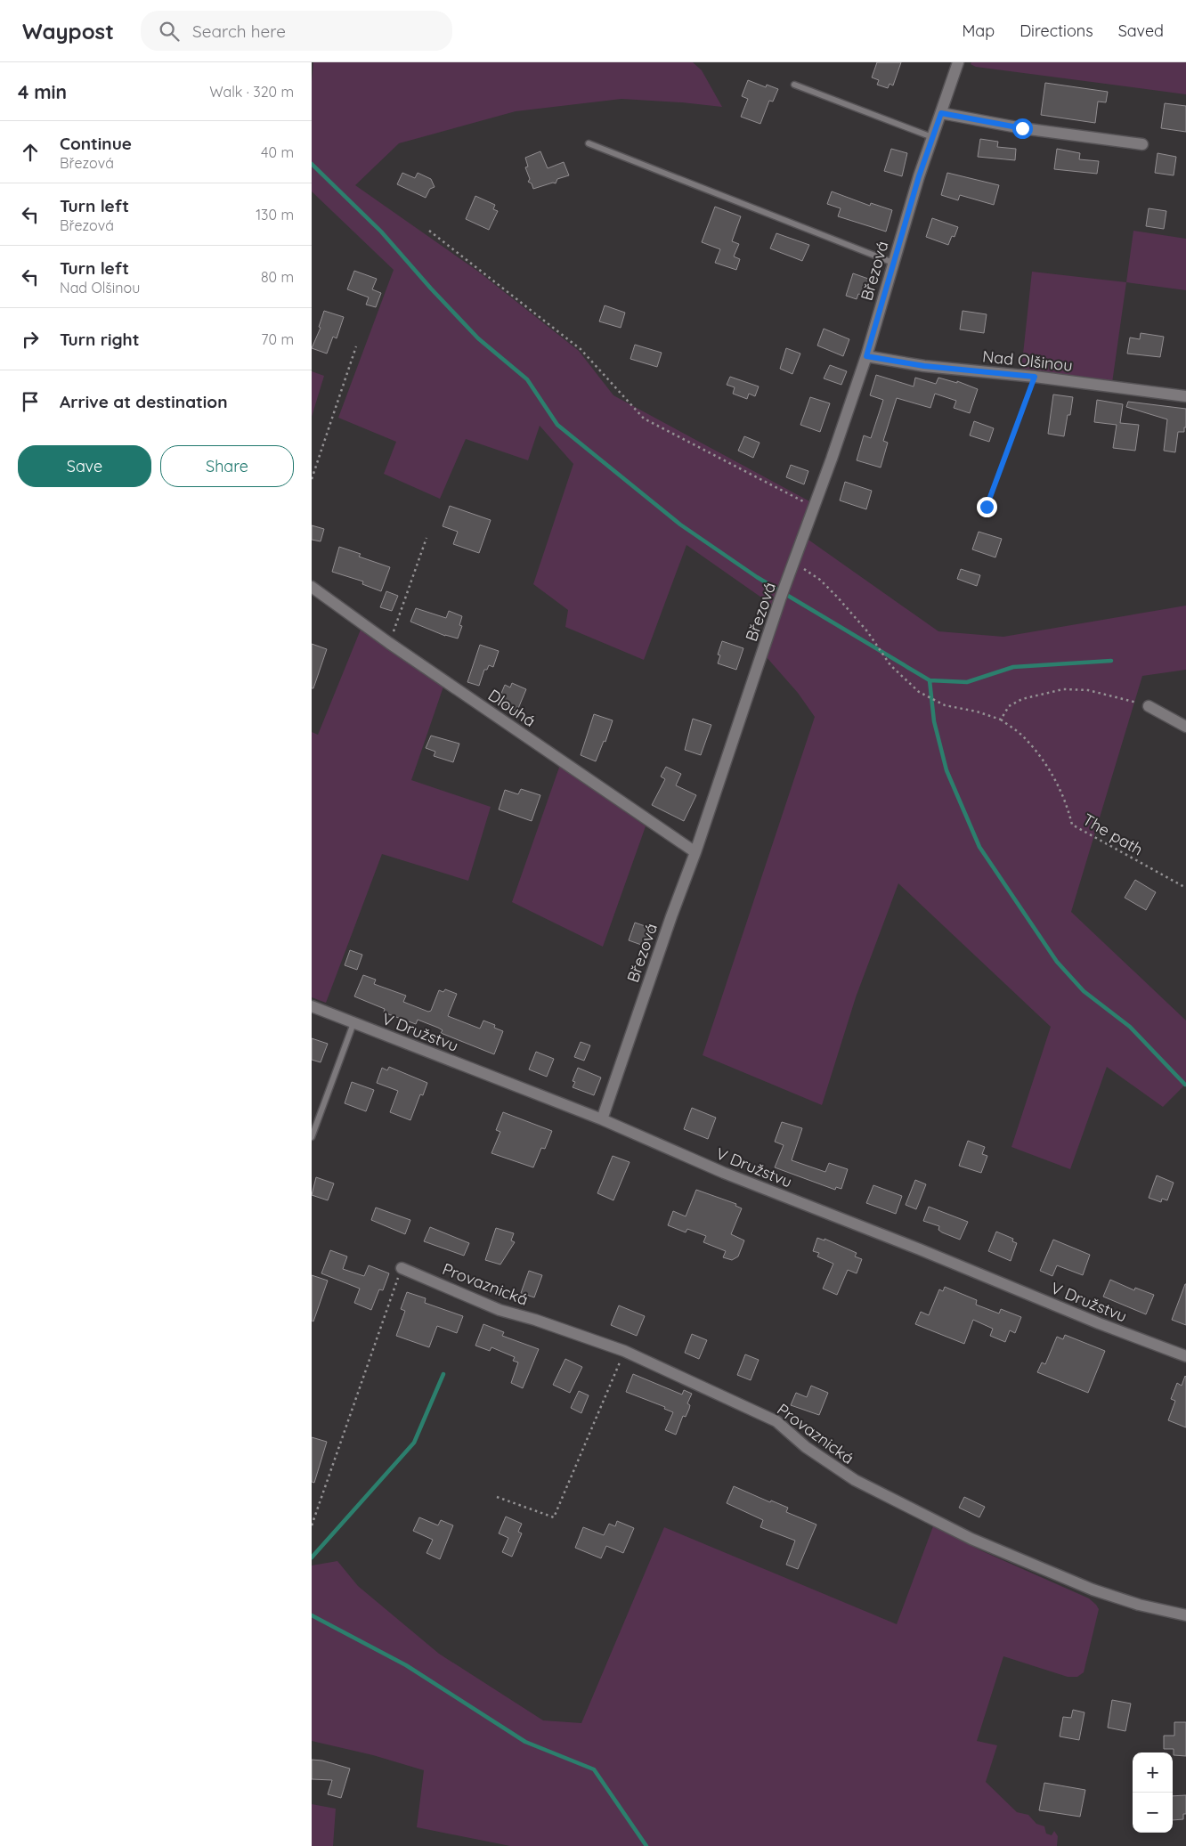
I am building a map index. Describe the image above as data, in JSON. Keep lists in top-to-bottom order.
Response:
{
  "streets": {
    "street": [
      "Březová",
      "Nad Olšinou",
      "Dlouhá",
      "V Družstvu",
      "Provaznická"
    ],
    "path": ["The path"]
  },
  "crossings": [
    ["Březová", "Nad Olšinou"],
    ["Březová", "Dlouhá"],
    ["Březová", "V Družstvu"]
  ],
  "page": {
    "header": "Waypost",
    "search": "Search here",
    "nav": ["Map", "Directions", "Saved"],
    "heading": ["4 min", "Walk · 320 m"],
    "list": [
      ["Continue", "Březová", "40 m"],
      ["Turn left", "Březová", "130 m"],
      ["Turn left", "Nad Olšinou", "80 m"],
      ["Turn right", "70 m"],
      "Arrive at destination"
    ],
    "buttons": ["Save", "Share"],
    "map_buttons": ["+", "−"]
  }
}
